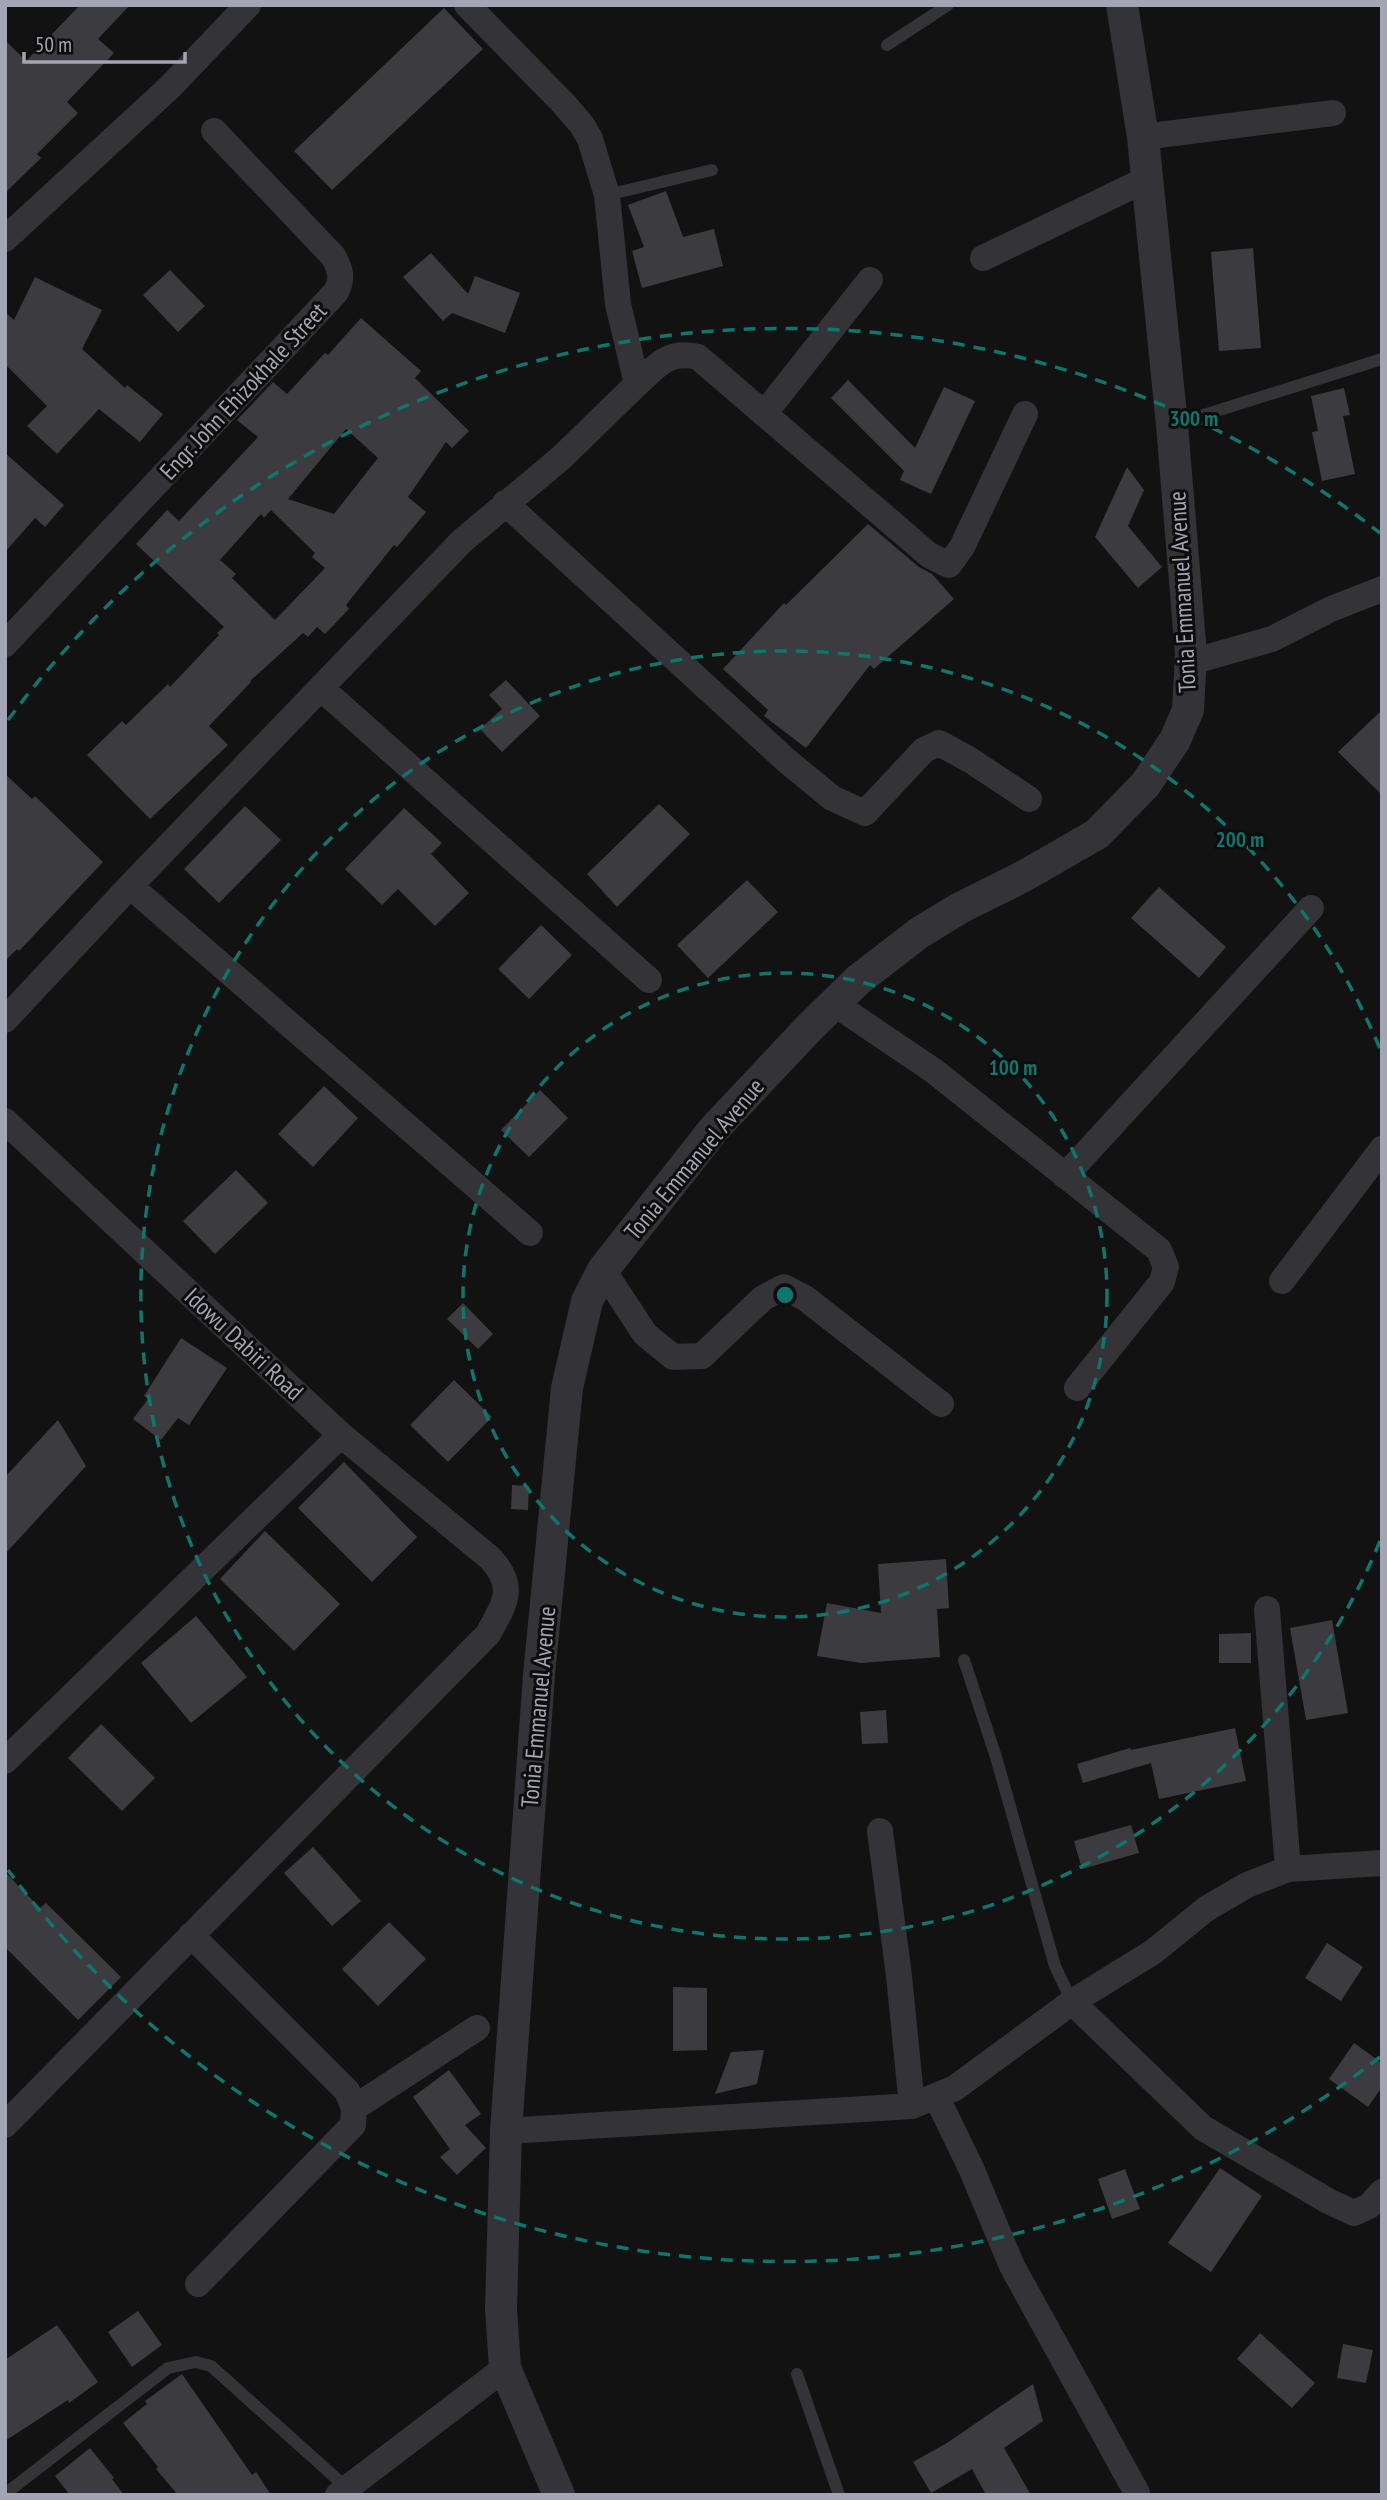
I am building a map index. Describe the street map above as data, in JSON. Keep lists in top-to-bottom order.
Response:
{
  "streets": {
    "street": ["Engr. John Ehizokhale Street", "Tonia Emmanuel Avenue", "Idowu Dabiri Road"]
  },
  "scale_bar": "50 m",
  "rings": ["300 m", "200 m", "100 m"]
}
